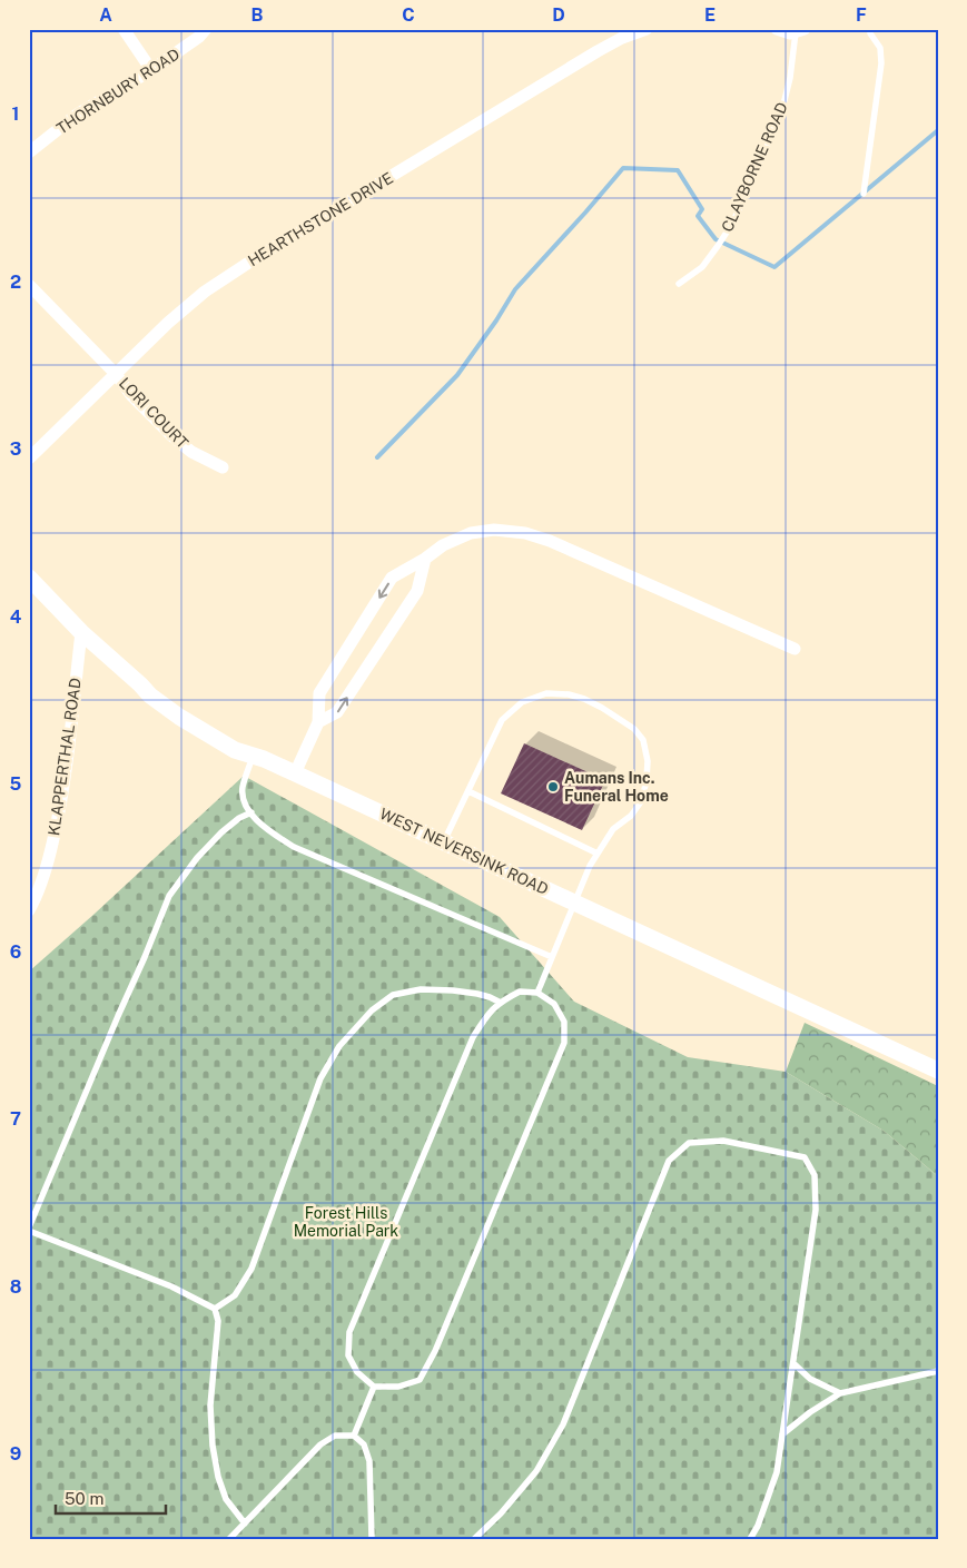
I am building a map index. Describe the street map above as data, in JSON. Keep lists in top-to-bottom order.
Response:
{
  "streets": {
    "street": [
      "THORNBURY ROAD",
      "HEARTHSTONE DRIVE",
      "LORI COURT",
      "KLAPPERTHAL ROAD",
      "WEST NEVERSINK ROAD"
    ],
    "lane": ["CLAYBORNE ROAD"]
  },
  "crossings": [
    ["HEARTHSTONE DRIVE", "LORI COURT"],
    ["KLAPPERTHAL ROAD", "WEST NEVERSINK ROAD"]
  ],
  "parks": ["Forest Hills Memorial Park"],
  "places": ["Aumans Inc. Funeral Home"],
  "scale_bar": "50 m",
  "grid": {
    "columns": [
      "A",
      "B",
      "C",
      "D",
      "E",
      "F"
    ],
    "rows": [
      "1",
      "2",
      "3",
      "4",
      "5",
      "6",
      "7",
      "8",
      "9"
    ]
  }
}
